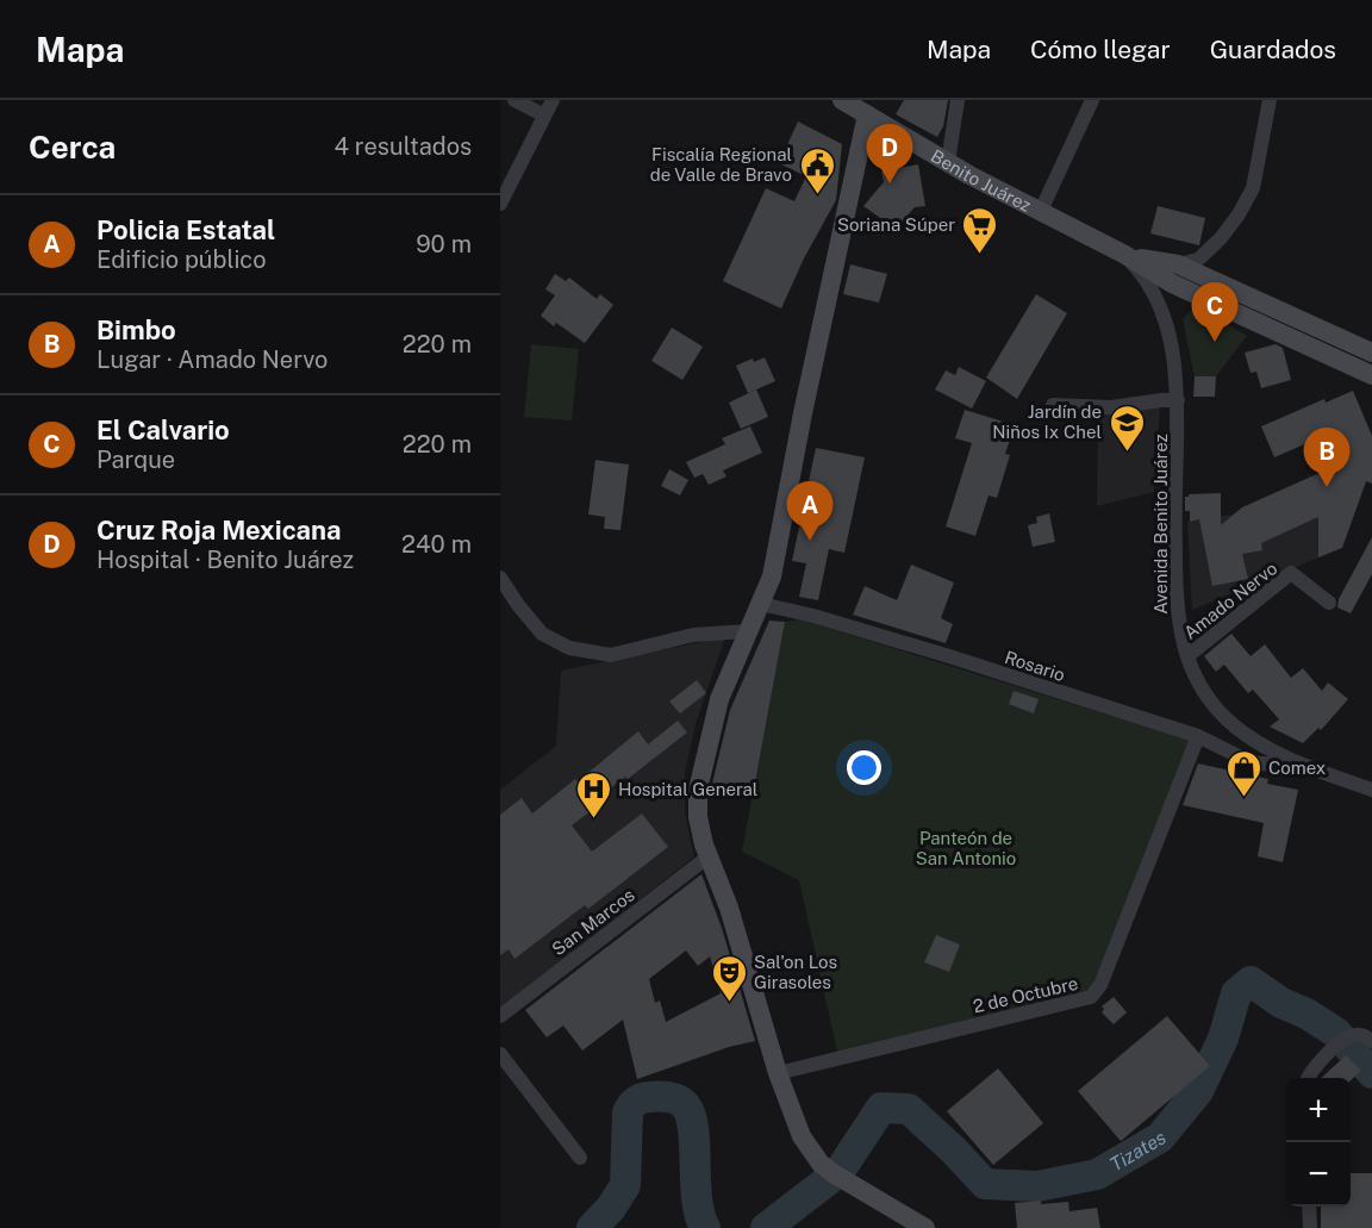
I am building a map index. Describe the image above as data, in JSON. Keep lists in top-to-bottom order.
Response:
{
  "streets": {
    "main road": ["Benito Juárez"],
    "street": [
      "Avenida Benito Juárez",
      "Amado Nervo",
      "Rosario",
      "San Marcos",
      "2 de Octubre"
    ]
  },
  "crossings": [
    ["Benito Juárez", "Avenida Benito Juárez"],
    ["Avenida Benito Juárez", "Amado Nervo"],
    ["Avenida Benito Juárez", "Rosario"],
    ["Rosario", "2 de Octubre"]
  ],
  "water": ["Tizates"],
  "parks": ["Panteón de San Antonio"],
  "places": {
    "public building": ["Fiscalía Regional de Valle de Bravo"],
    "supermarket": ["Soriana Súper"],
    "school or university": ["Jardín de Niños Ix Chel"],
    "shop": ["Comex"],
    "hospital": ["Hospital General"],
    "theatre": ["Sal'on Los Girasoles"]
  },
  "page": {
    "header": "Mapa",
    "nav": ["Mapa", "Cómo llegar", "Guardados"],
    "heading": ["Cerca", "4 resultados"],
    "pins": [
      "D",
      "C",
      "B",
      "A"
    ],
    "list": [
      {
        "mark": "A",
        "name": "Policia Estatal",
        "note": "Edificio público",
        "value": "90 m"
      },
      {
        "mark": "B",
        "name": "Bimbo",
        "note": "Lugar · Amado Nervo",
        "value": "220 m"
      },
      {
        "mark": "C",
        "name": "El Calvario",
        "note": "Parque",
        "value": "220 m"
      },
      {
        "mark": "D",
        "name": "Cruz Roja Mexicana",
        "note": "Hospital · Benito Juárez",
        "value": "240 m"
      }
    ],
    "map_buttons": ["+", "−"]
  }
}
